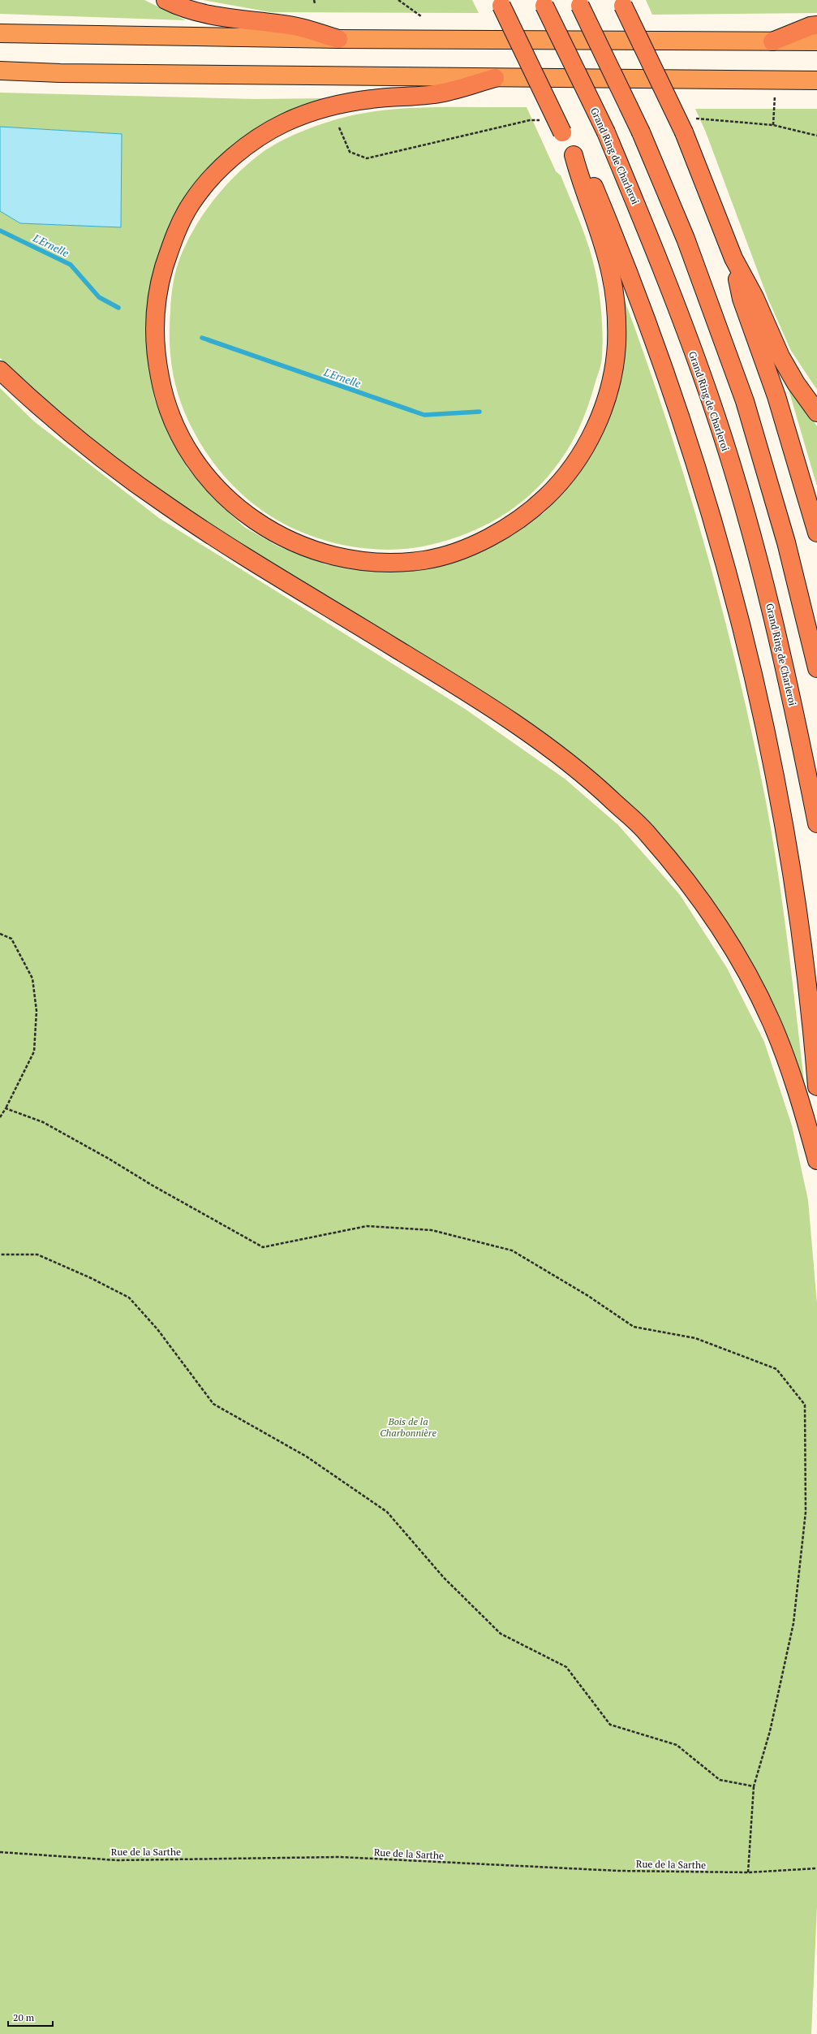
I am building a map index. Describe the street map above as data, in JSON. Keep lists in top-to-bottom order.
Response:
{
  "streets": {
    "highway": ["Grand Ring de Charleroi"],
    "path": ["Rue de la Sarthe"]
  },
  "water": ["L'Ernelle"],
  "parks": ["Bois de la Charbonnière"],
  "scale_bar": "20 m"
}
